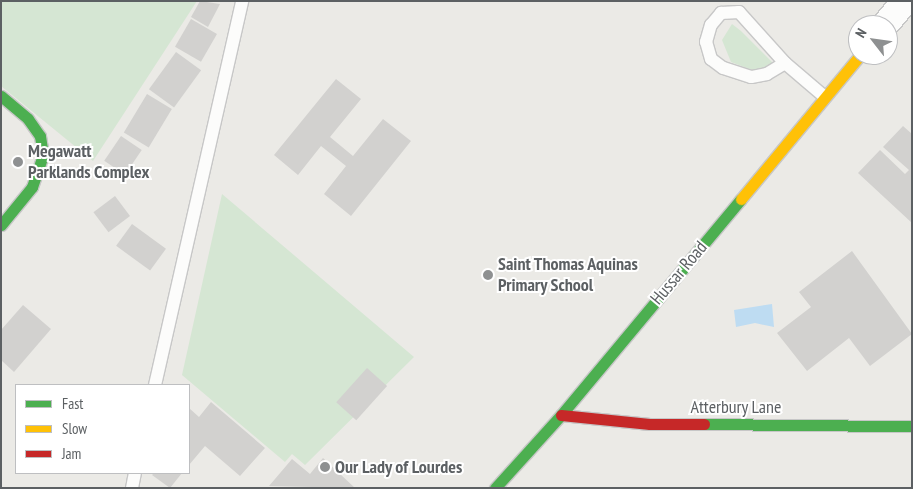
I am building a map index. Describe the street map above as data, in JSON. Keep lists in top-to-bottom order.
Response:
{
  "streets": {
    "street": ["Hussar Road", "Atterbury Lane"]
  },
  "crossings": [
    ["Hussar Road", "Atterbury Lane"]
  ],
  "places": ["Megawatt Parklands Complex", "Saint Thomas Aquinas Primary School", "Our Lady of Lourdes"],
  "legend": ["Fast", "Slow", "Jam"],
  "north": "top left"
}
